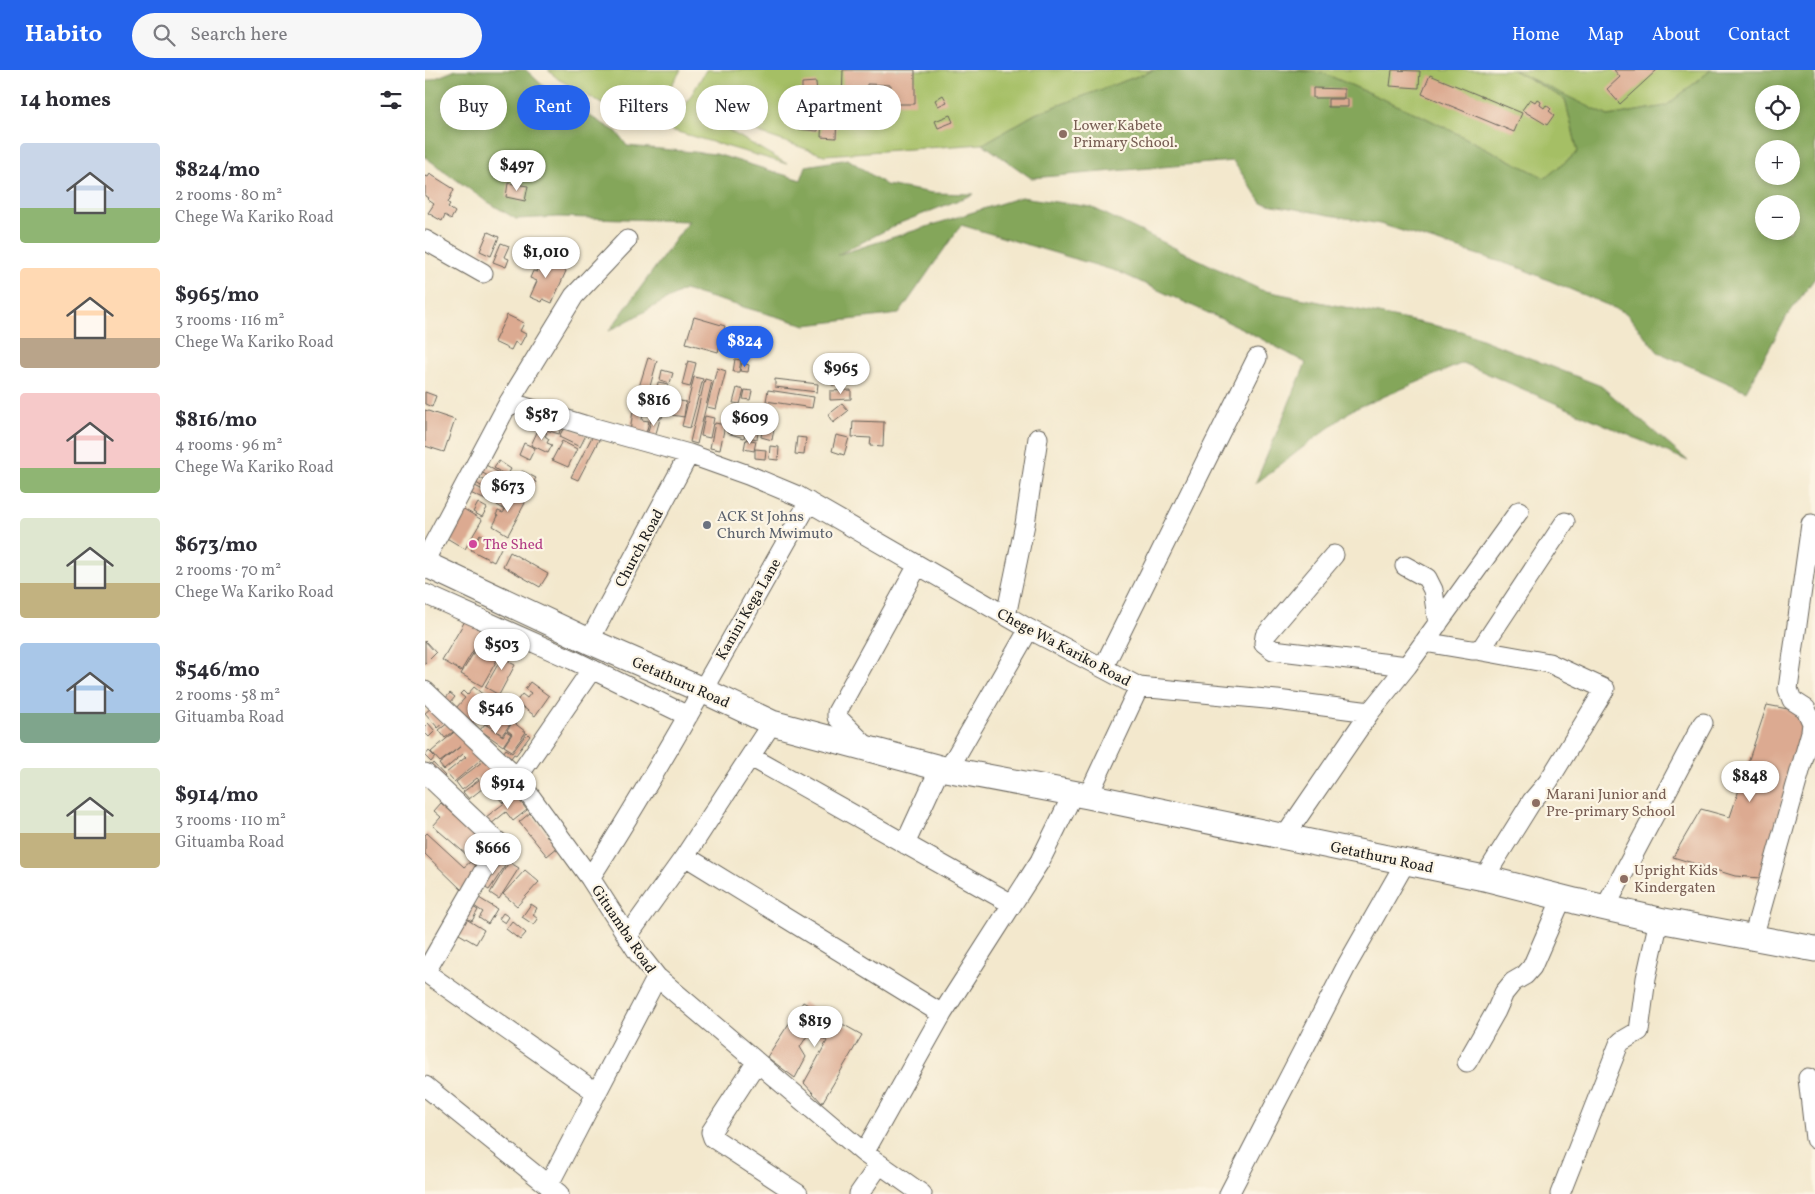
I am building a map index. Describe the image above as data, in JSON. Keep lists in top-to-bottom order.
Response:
{
  "streets": {
    "main road": ["Getathuru Road"],
    "street": [
      "Church Road",
      "Kanini Kega Lane",
      "Chege Wa Kariko Road",
      "Gituamba Road"
    ]
  },
  "crossings": [
    ["Church Road", "Chege Wa Kariko Road"],
    ["Church Road", "Getathuru Road"],
    ["Kanini Kega Lane", "Chege Wa Kariko Road"],
    ["Kanini Kega Lane", "Getathuru Road"],
    ["Kanini Kega Lane", "Gituamba Road"]
  ],
  "places": [
    "Lower Kabete Primary School.",
    "ACK St Johns Church Mwimuto",
    "The Shed",
    "Marani Junior and Pre-primary School",
    "Upright Kids Kindergaten"
  ],
  "page": {
    "header": "Habito",
    "search": "Search here",
    "nav": [
      "Home",
      "Map",
      "About",
      "Contact"
    ],
    "heading": "14 homes",
    "map_buttons": ["+", "−"],
    "chip": [
      "Buy",
      "Rent",
      "Filters",
      "New",
      "Apartment"
    ],
    "list": [
      {
        "name": "$824/mo",
        "note": "2 rooms · 80 m² · Chege Wa Kariko Road"
      },
      {
        "name": "$965/mo",
        "note": "3 rooms · 116 m² · Chege Wa Kariko Road"
      },
      {
        "name": "$816/mo",
        "note": "4 rooms · 96 m² · Chege Wa Kariko Road"
      },
      {
        "name": "$673/mo",
        "note": "2 rooms · 70 m² · Chege Wa Kariko Road"
      },
      {
        "name": "$546/mo",
        "note": "2 rooms · 58 m² · Gituamba Road"
      },
      {
        "name": "$914/mo",
        "note": "3 rooms · 110 m² · Gituamba Road"
      }
    ],
    "price": [
      "$497",
      "$1,010",
      "$824",
      "$965",
      "$816",
      "$587",
      "$609",
      "$673",
      "$503",
      "$546",
      "$848",
      "$914",
      "$666",
      "$819"
    ]
  }
}
